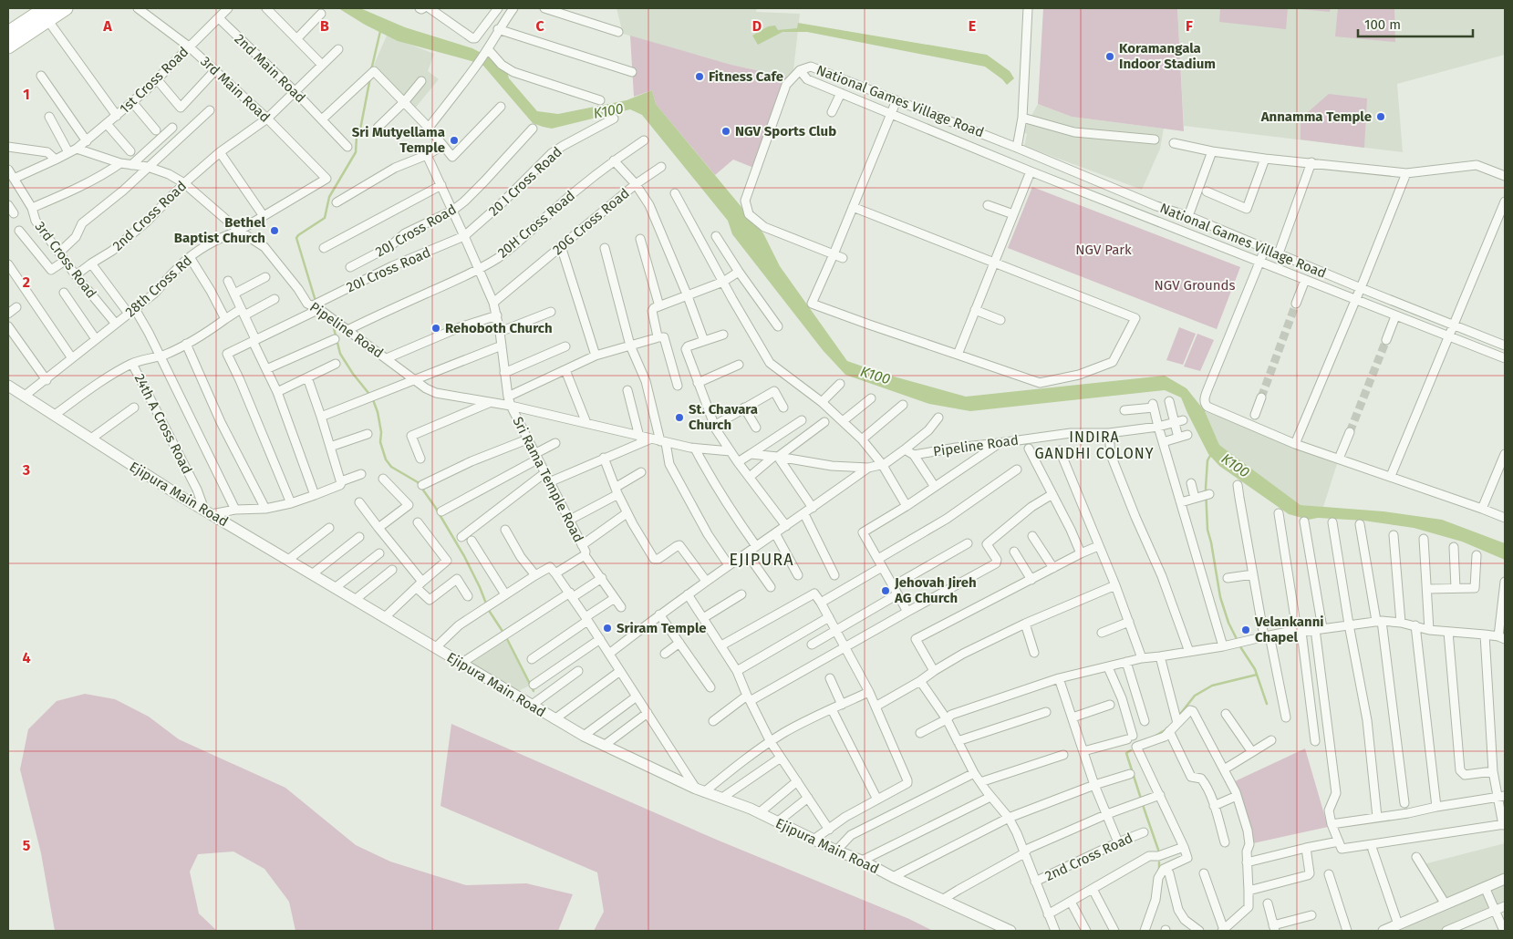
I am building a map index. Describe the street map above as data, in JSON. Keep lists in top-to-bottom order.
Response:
{
  "streets": {
    "street": [
      "2nd Main Road",
      "1st Cross Road",
      "3rd Main Road",
      "National Games Village Road",
      "20 I Cross Road",
      "2nd Cross Road",
      "20G Cross Road",
      "20H Cross Road",
      "20J Cross Road",
      "3rd Cross Road",
      "20I Cross Road",
      "28th Cross Rd",
      "Pipeline Road",
      "24th A Cross Road",
      "Sri Rama Temple Road",
      "Ejipura Main Road"
    ]
  },
  "crossings": [
    ["2nd Main Road", "1st Cross Road"],
    ["2nd Main Road", "2nd Cross Road"],
    ["1st Cross Road", "3rd Main Road"],
    ["1st Cross Road", "Pipeline Road"],
    ["3rd Main Road", "2nd Cross Road"],
    ["3rd Main Road", "28th Cross Rd"],
    ["20 I Cross Road", "20I Cross Road"],
    ["20 I Cross Road", "Sri Rama Temple Road"],
    ["2nd Cross Road", "3rd Cross Road"],
    ["2nd Cross Road", "Pipeline Road"],
    ["20G Cross Road", "Sri Rama Temple Road"],
    ["20H Cross Road", "Pipeline Road"],
    ["20H Cross Road", "Sri Rama Temple Road"],
    ["20J Cross Road", "Sri Rama Temple Road"],
    ["3rd Cross Road", "28th Cross Rd"],
    ["20I Cross Road", "Pipeline Road"],
    ["20I Cross Road", "Sri Rama Temple Road"],
    ["28th Cross Rd", "Pipeline Road"],
    ["28th Cross Rd", "Ejipura Main Road"],
    ["Pipeline Road", "Sri Rama Temple Road"],
    ["24th A Cross Road", "Ejipura Main Road"]
  ],
  "districts": ["INDIRA GANDHI COLONY", "EJIPURA"],
  "water": ["K100"],
  "parks": ["NGV Park", "NGV Grounds"],
  "places": [
    "Koramangala Indoor Stadium",
    "Fitness Cafe",
    "Annamma Temple",
    "NGV Sports Club",
    "Sri Mutyellama Temple",
    "Bethel Baptist Church",
    "Rehoboth Church",
    "St. Chavara Church",
    "Jehovah Jireh AG Church",
    "Sriram Temple",
    "Velankanni Chapel"
  ],
  "scale_bar": "100 m",
  "grid": {
    "columns": [
      "A",
      "B",
      "C",
      "D",
      "E",
      "F"
    ],
    "rows": [
      "1",
      "2",
      "3",
      "4",
      "5"
    ]
  }
}
